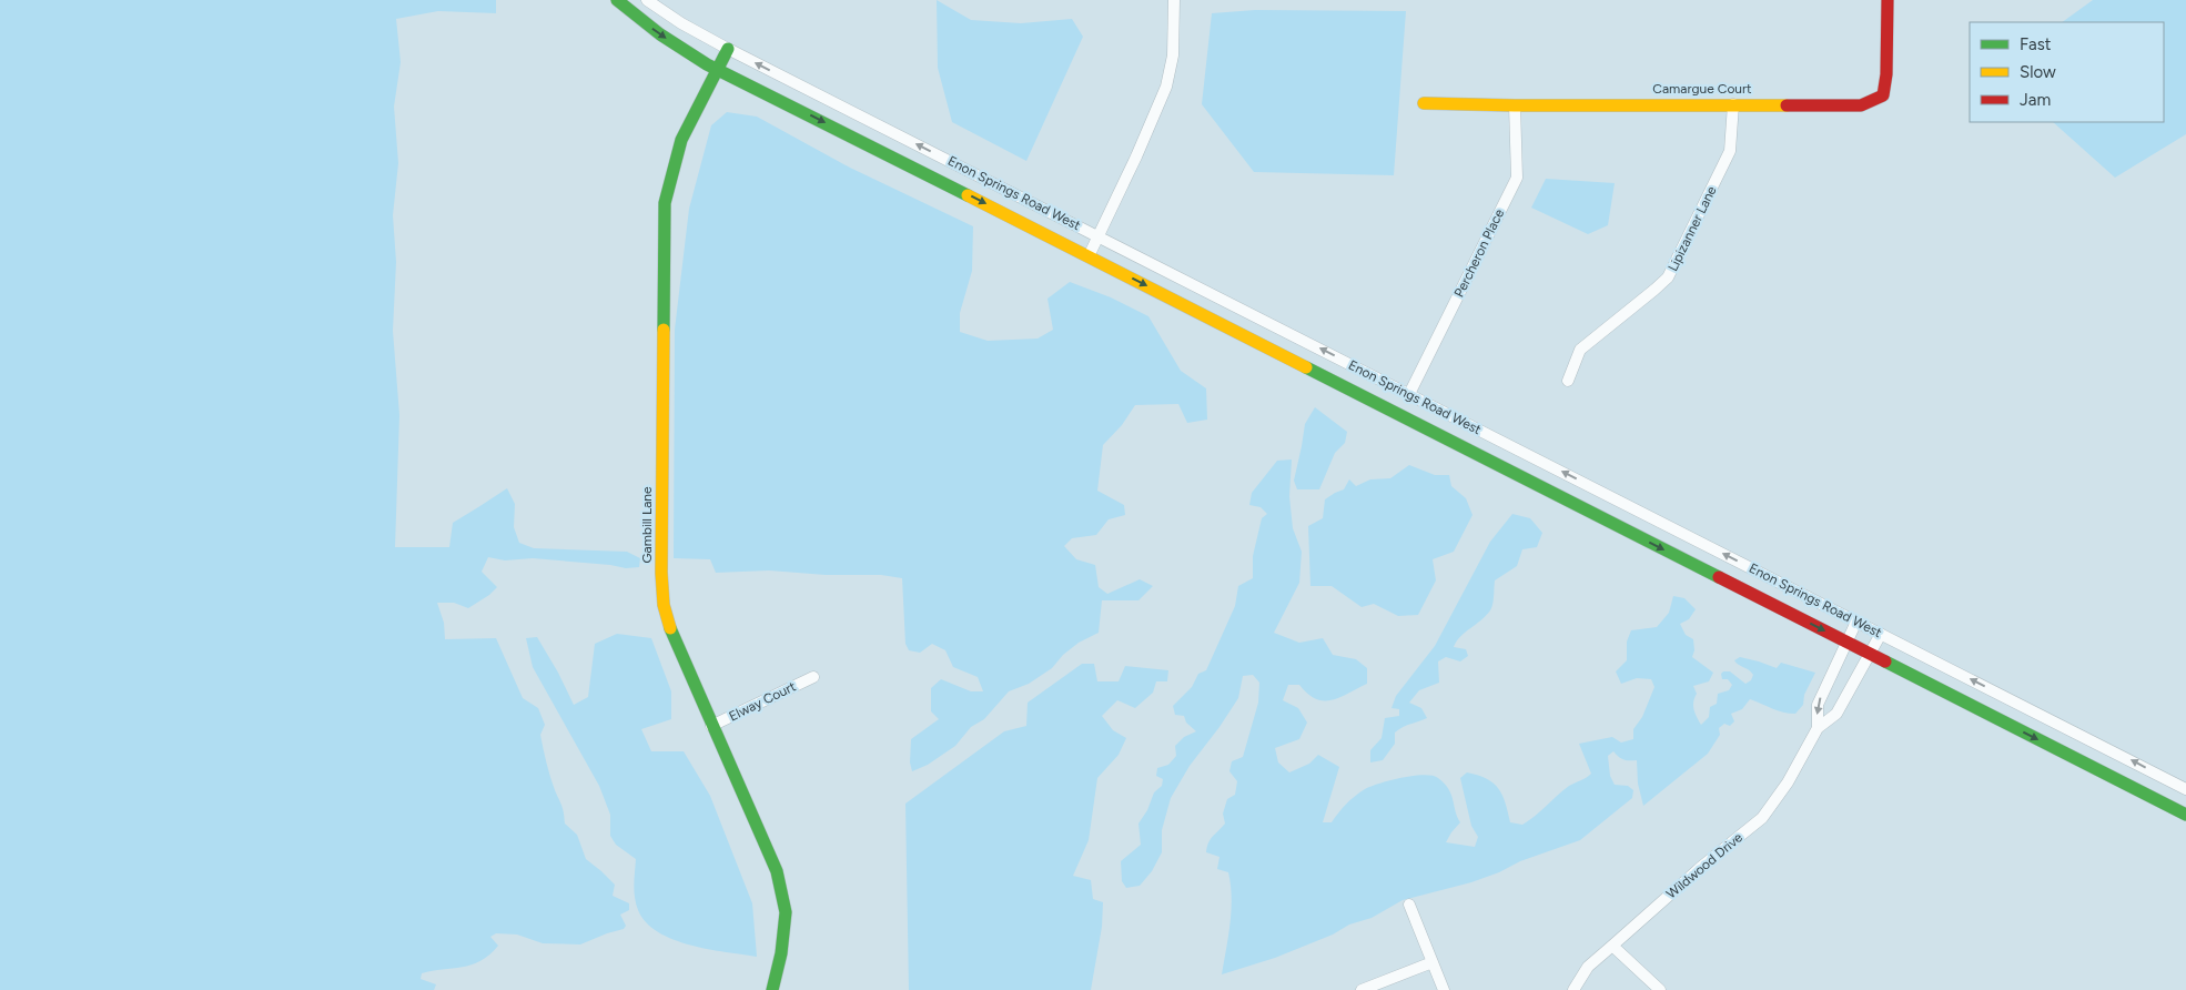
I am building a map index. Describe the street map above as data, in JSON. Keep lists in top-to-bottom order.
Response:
{
  "streets": {
    "street": [
      "Camargue Court",
      "Enon Springs Road West",
      "Lipizanner Lane",
      "Percheron Place",
      "Gambill Lane",
      "Elway Court",
      "Wildwood Drive"
    ]
  },
  "crossings": [
    ["Camargue Court", "Lipizanner Lane"],
    ["Camargue Court", "Percheron Place"],
    ["Enon Springs Road West", "Percheron Place"],
    ["Enon Springs Road West", "Gambill Lane"],
    ["Enon Springs Road West", "Wildwood Drive"],
    ["Gambill Lane", "Elway Court"]
  ],
  "legend": ["Fast", "Slow", "Jam"]
}
